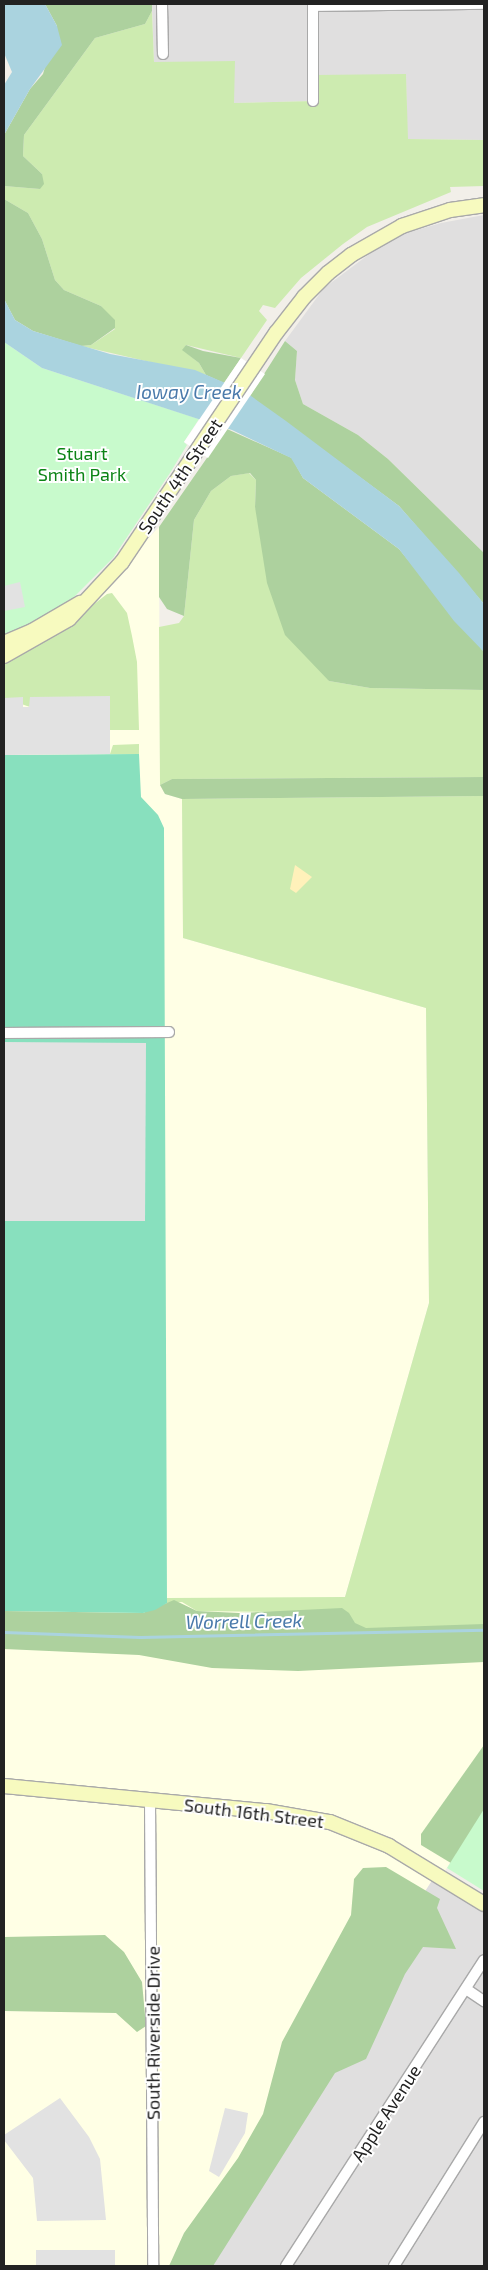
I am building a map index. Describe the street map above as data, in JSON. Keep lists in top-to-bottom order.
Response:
{
  "streets": {
    "main road": ["South 4th Street", "South 16th Street"],
    "street": ["South Riverside Drive", "Apple Avenue"]
  },
  "crossings": [
    ["South 16th Street", "South Riverside Drive"]
  ],
  "water": ["Ioway Creek", "Worrell Creek"],
  "parks": ["Stuart Smith Park"]
}
